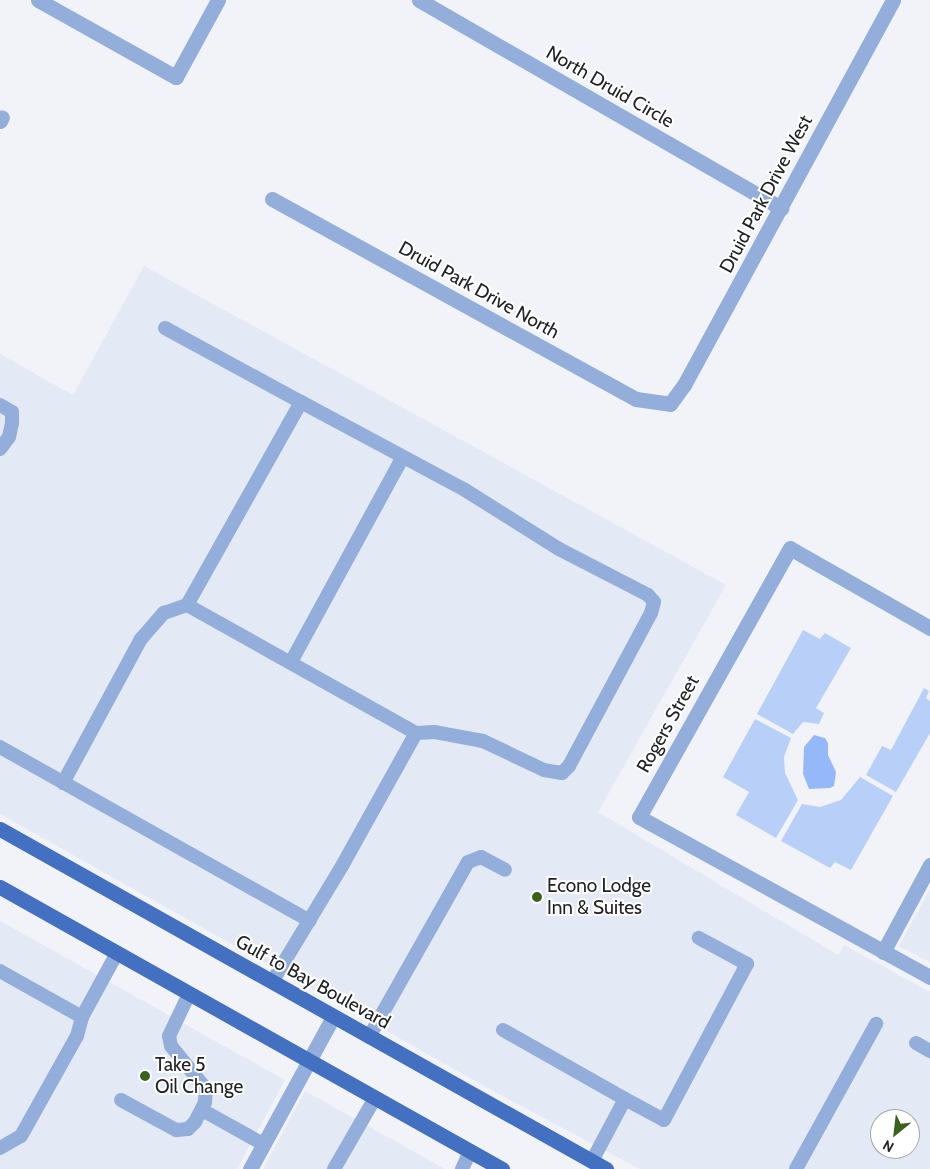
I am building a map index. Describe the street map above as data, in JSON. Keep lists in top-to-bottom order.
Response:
{
  "streets": {
    "main road": ["Gulf to Bay Boulevard"],
    "street": [
      "North Druid Circle",
      "Druid Park Drive West",
      "Druid Park Drive North",
      "Rogers Street"
    ]
  },
  "crossings": [
    ["North Druid Circle", "Druid Park Drive West"],
    ["Druid Park Drive West", "Druid Park Drive North"]
  ],
  "places": ["Econo Lodge Inn & Suites", "Take 5 Oil Change"],
  "north": "bottom left"
}
